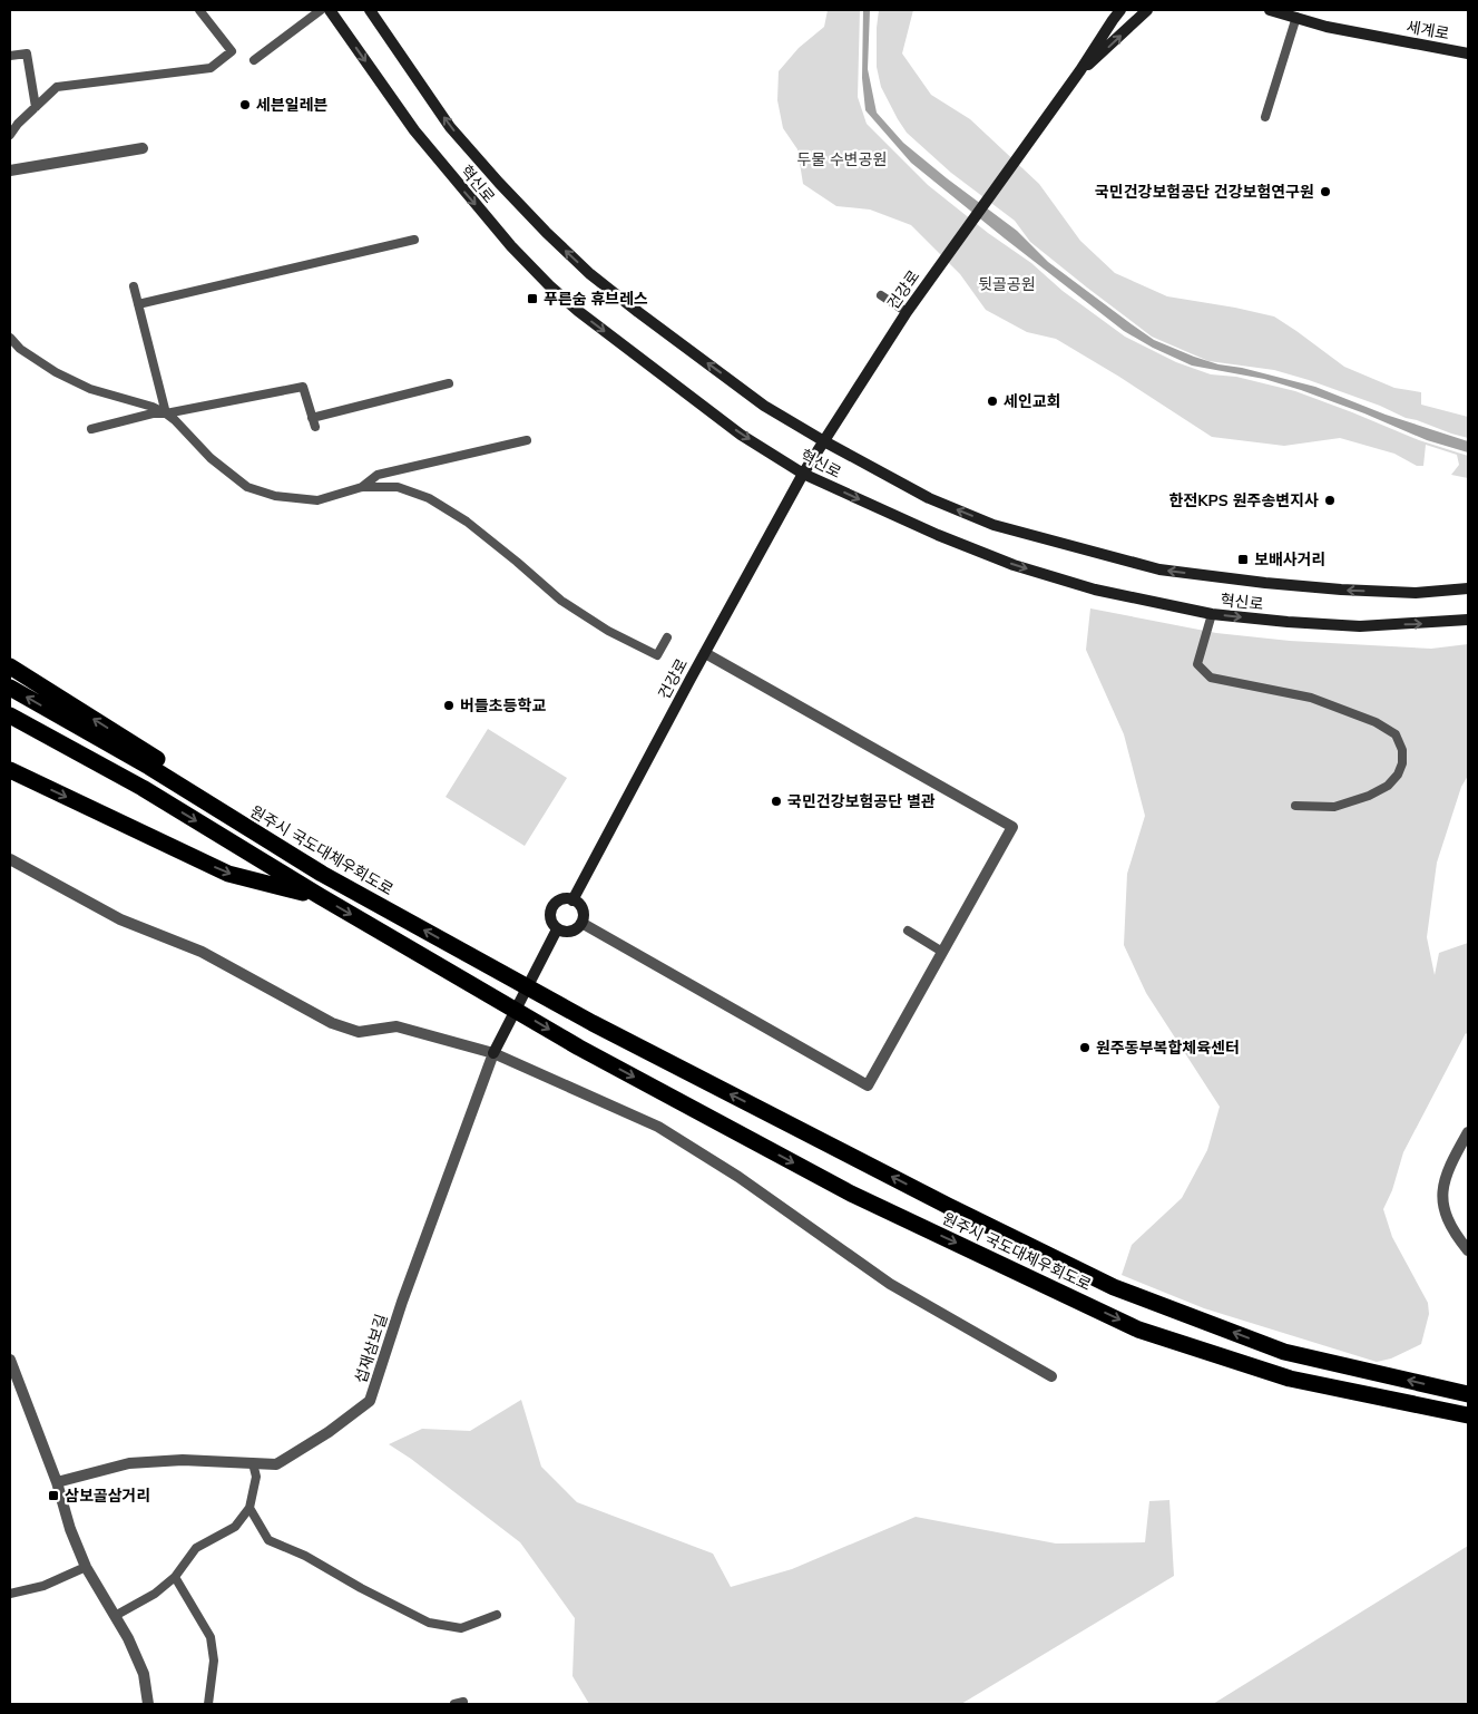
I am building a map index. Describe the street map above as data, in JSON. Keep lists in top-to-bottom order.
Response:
{
  "streets": {
    "highway": ["원주시 국도대체우회도로"],
    "street": [
      "세계로",
      "혁신로",
      "건강로",
      "섭재삼보길"
    ]
  },
  "crossings": [
    ["혁신로", "건강로"]
  ],
  "parks": ["두물 수변공원", "뒷골공원"],
  "places": {
    "other": [
      "세븐일레븐",
      "국민건강보험공단 건강보험연구원",
      "세인교회",
      "한전KPS 원주송변지사",
      "버들초등학교",
      "국민건강보험공단 별관",
      "원주동부복합체육센터"
    ],
    "transit": ["푸른숨 휴브레스", "보배사거리", "삼보골삼거리"]
  }
}
